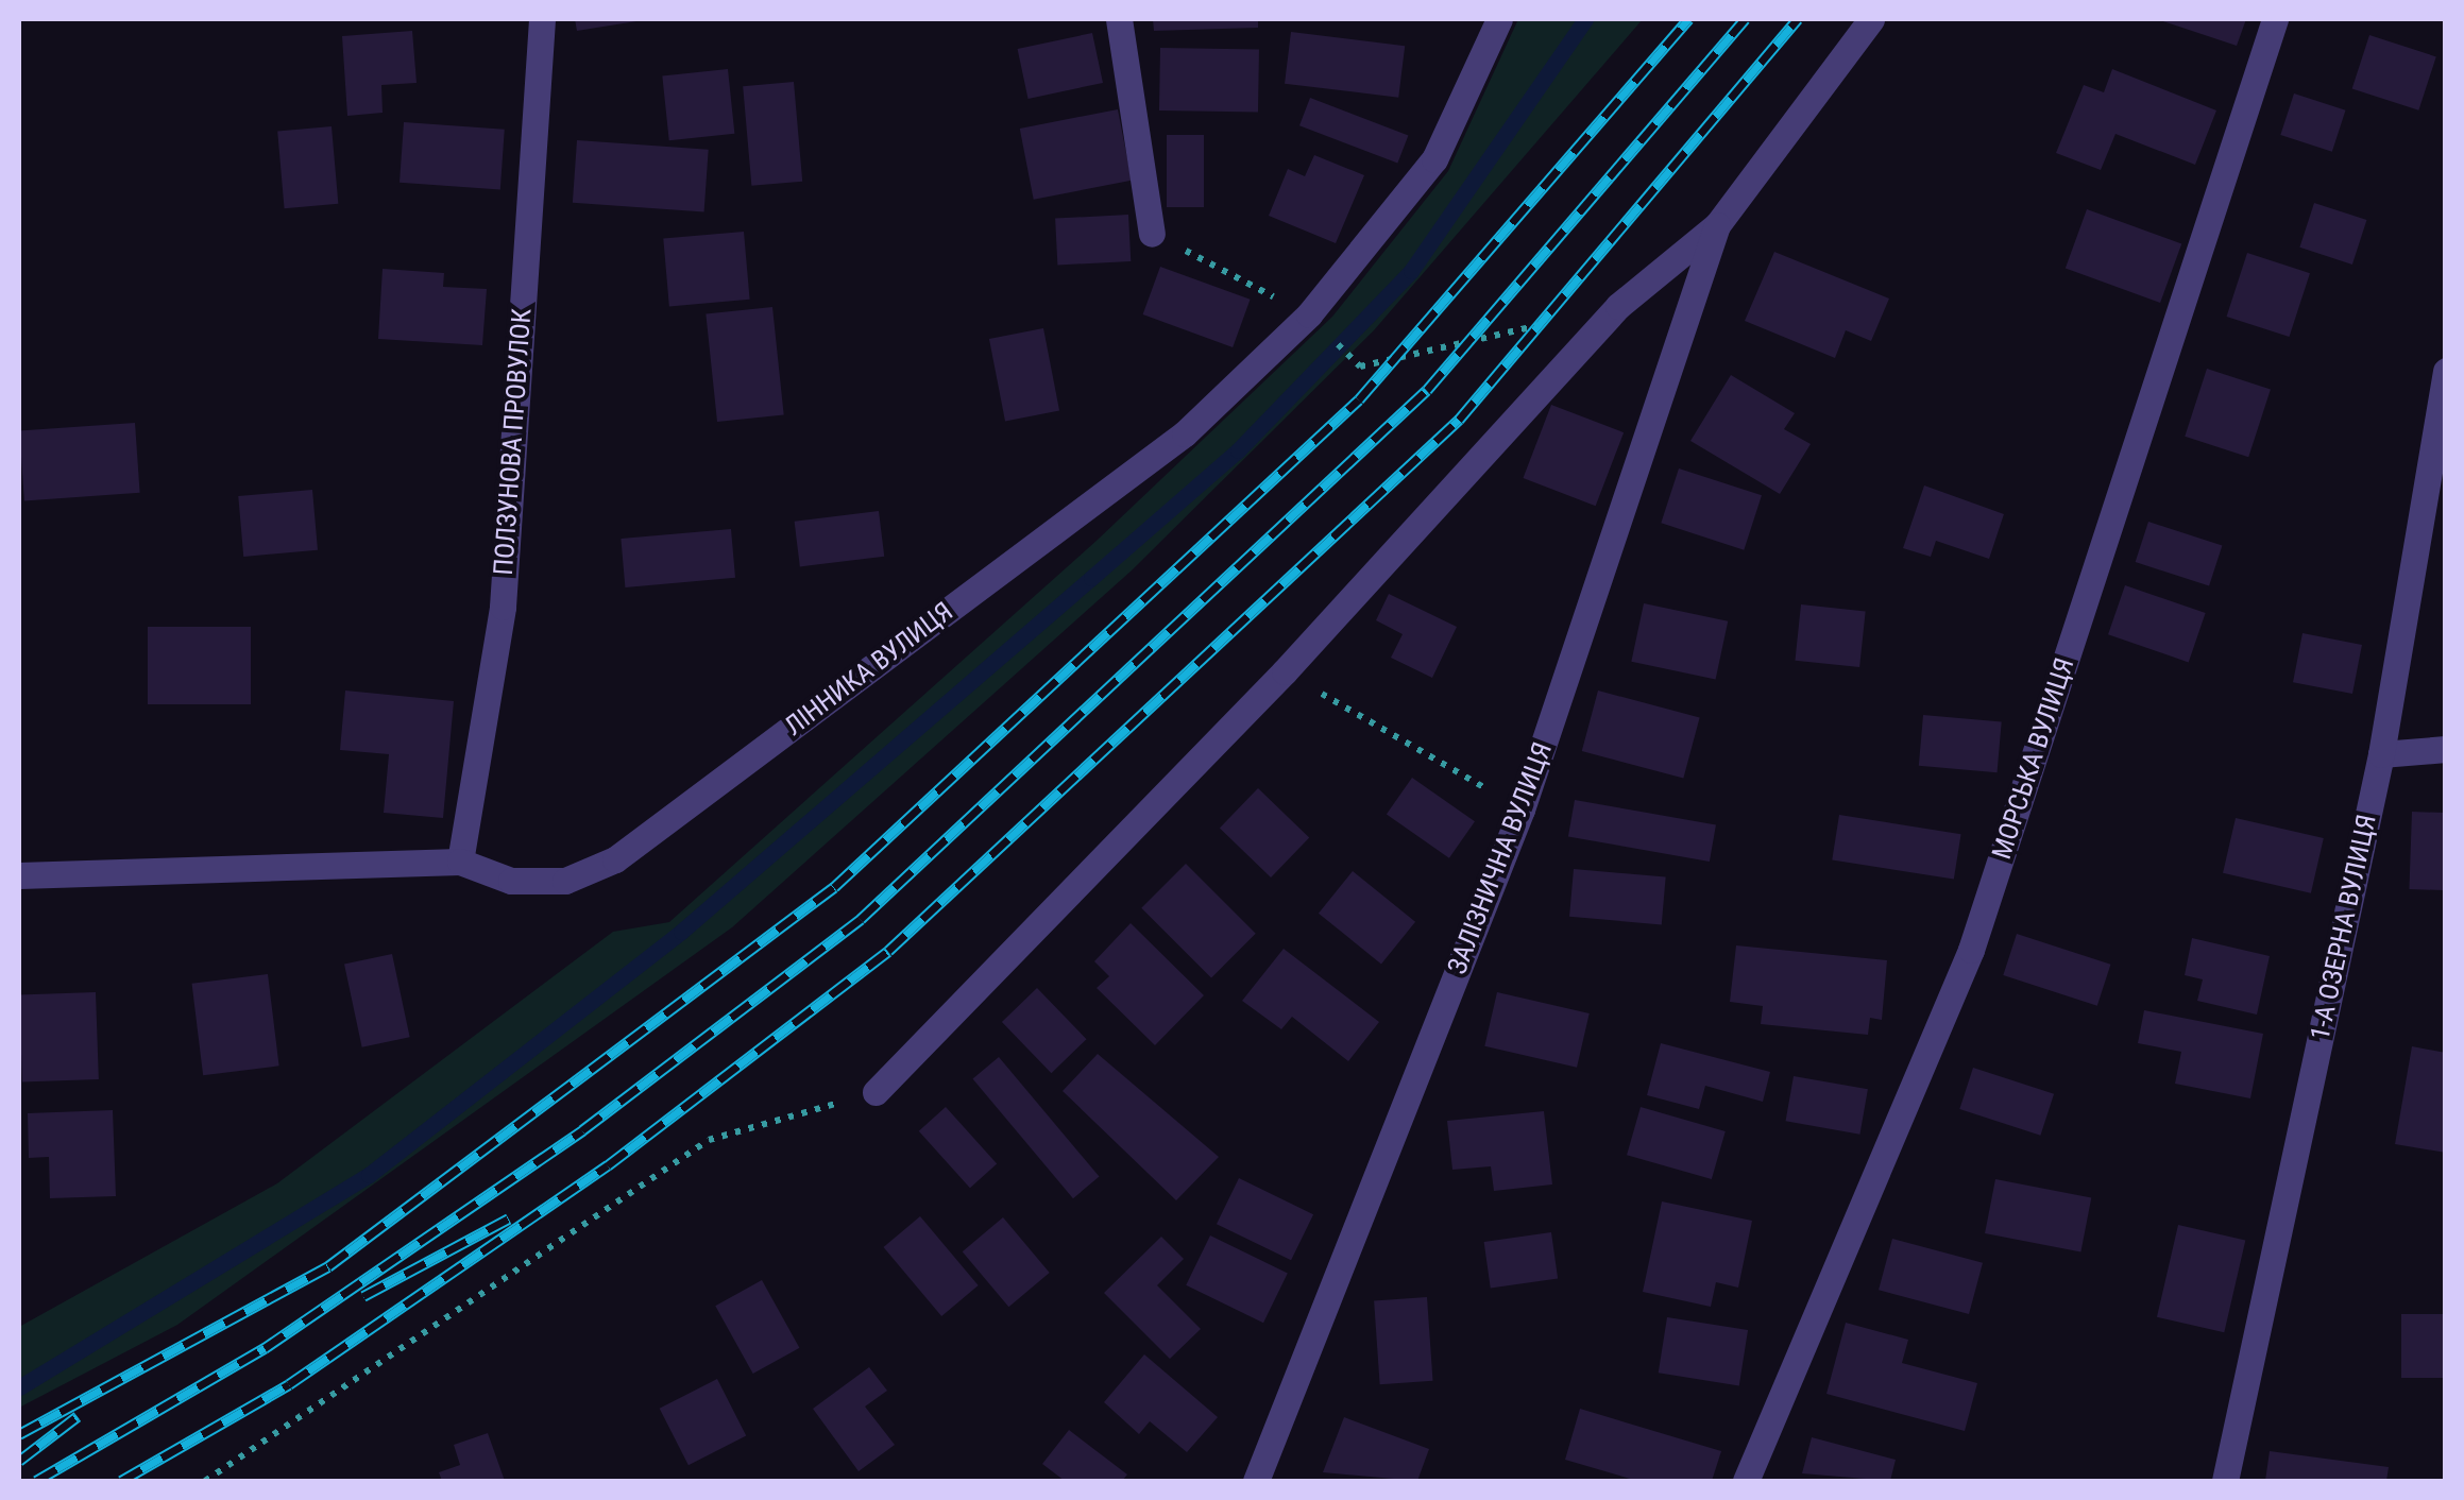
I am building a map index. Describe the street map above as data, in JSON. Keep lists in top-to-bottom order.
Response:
{
  "streets": {
    "street": [
      "ПОЛЗУНОВА ПРОВУЛОК",
      "ЛІННИКА ВУЛИЦЯ",
      "МОРСЬКА ВУЛИЦЯ",
      "ЗАЛІЗНИЧНА ВУЛИЦЯ",
      "1-А ОЗЕРНА ВУЛИЦЯ"
    ]
  },
  "crossings": [
    ["ПОЛЗУНОВА ПРОВУЛОК", "ЛІННИКА ВУЛИЦЯ"]
  ]
}
